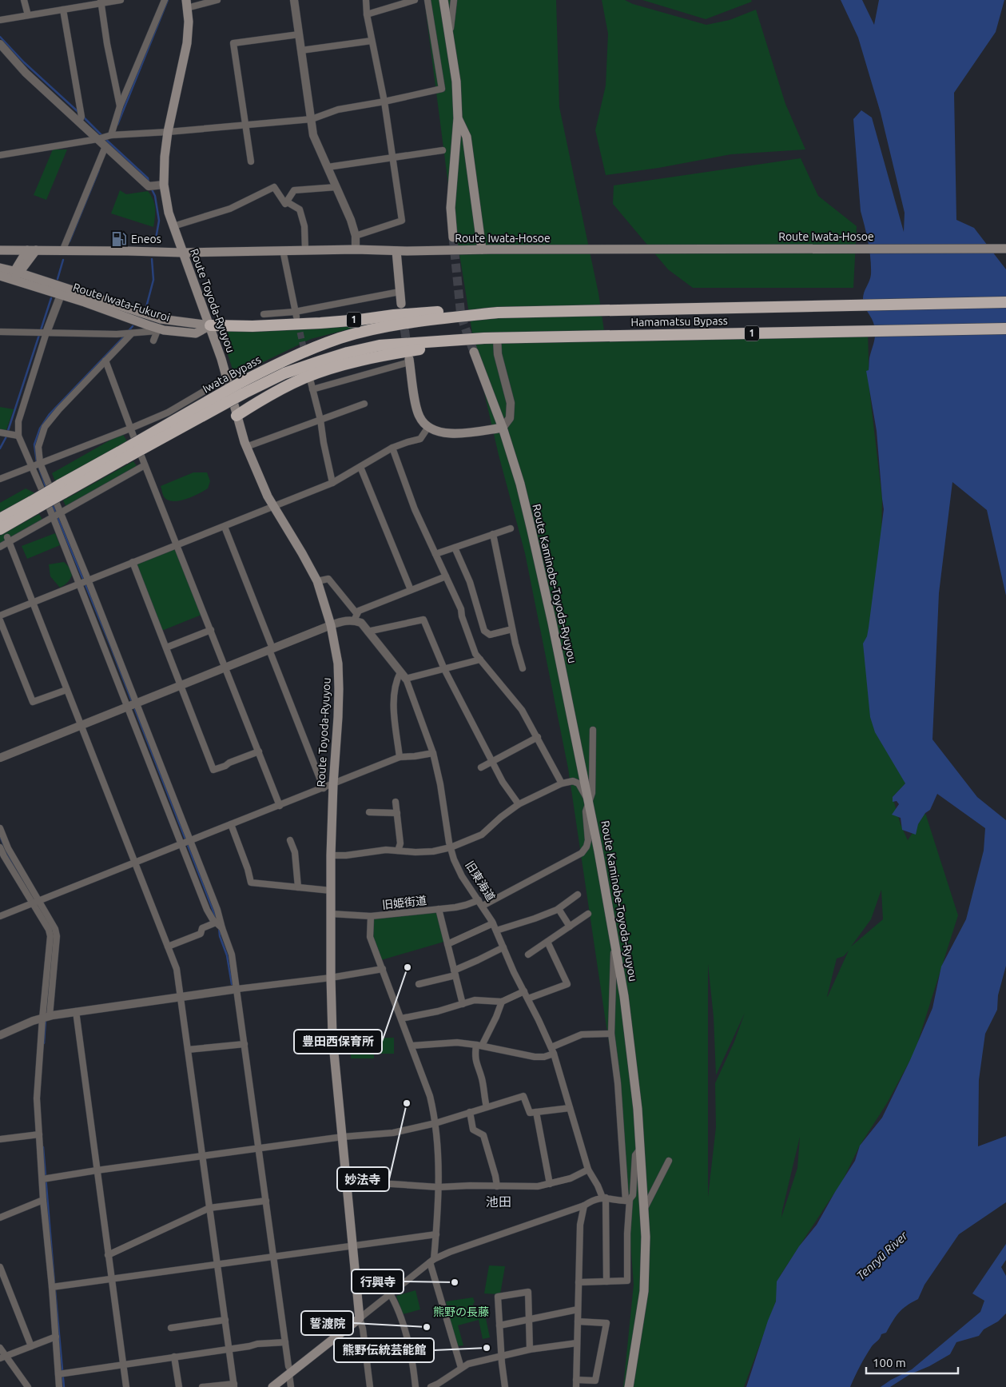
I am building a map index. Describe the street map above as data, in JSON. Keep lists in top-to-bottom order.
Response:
{
  "streets": {
    "highway": ["1", "Hamamatsu Bypass", "Iwata Bypass"],
    "main road": [
      "Route Iwata-Hosoe",
      "Route Toyoda-Ryuyou",
      "Route Iwata-Fukuroi",
      "Route Kaminobe-Toyoda-Ryuyou"
    ],
    "street": ["旧東海道", "旧姫街道"]
  },
  "crossings": [
    ["Route Iwata-Hosoe", "Route Toyoda-Ryuyou"],
    ["Route Toyoda-Ryuyou", "Route Iwata-Fukuroi"],
    ["Route Toyoda-Ryuyou", "1"],
    ["Route Toyoda-Ryuyou", "旧東海道"],
    ["Route Toyoda-Ryuyou", "旧姫街道"],
    ["Route Iwata-Fukuroi", "1"],
    ["1", "Hamamatsu Bypass"],
    ["1", "Iwata Bypass"],
    ["Hamamatsu Bypass", "Iwata Bypass"],
    ["Route Kaminobe-Toyoda-Ryuyou", "旧姫街道"],
    ["旧東海道", "旧姫街道"]
  ],
  "districts": ["池田"],
  "water": ["Tenryū River"],
  "parks": ["熊野の長藤"],
  "places": {
    "fuel station": ["Eneos"],
    "other": [
      "豊田西保育所",
      "妙法寺",
      "行興寺",
      "誓渡院",
      "熊野伝統芸能館"
    ]
  },
  "scale_bar": "100 m"
}
